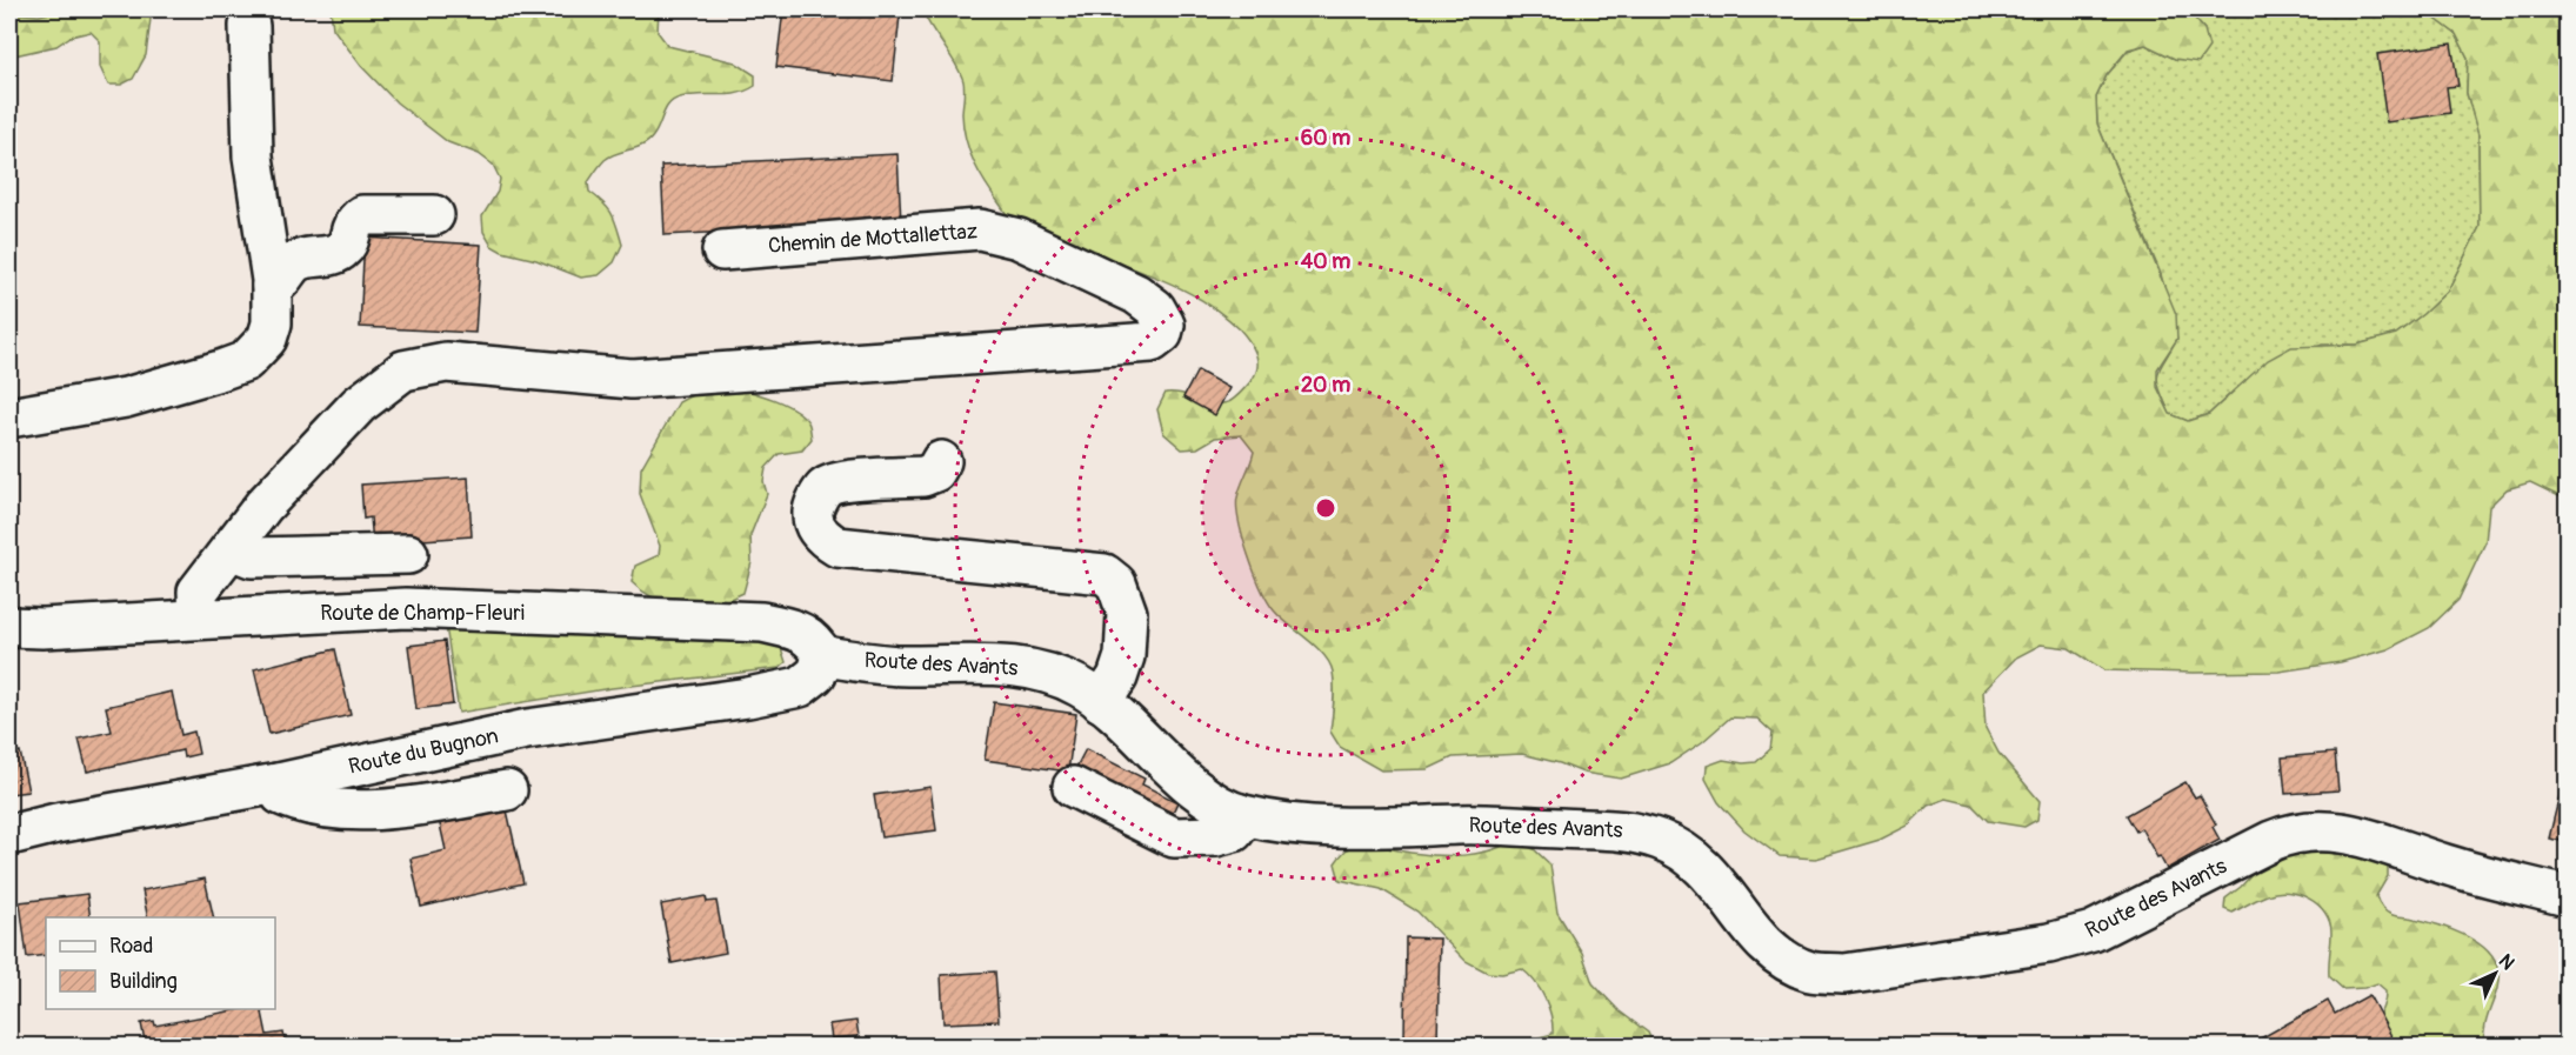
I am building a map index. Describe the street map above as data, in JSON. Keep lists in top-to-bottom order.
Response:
{
  "streets": {
    "street": [
      "Chemin de Mottallettaz",
      "Route de Champ-Fleuri",
      "Route des Avants",
      "Route du Bugnon"
    ]
  },
  "crossings": [
    ["Route de Champ-Fleuri", "Route des Avants"],
    ["Route de Champ-Fleuri", "Route du Bugnon"],
    ["Route des Avants", "Route du Bugnon"]
  ],
  "legend": ["Road", "Building"],
  "north": "top right",
  "rings": ["60 m", "40 m", "20 m"]
}
